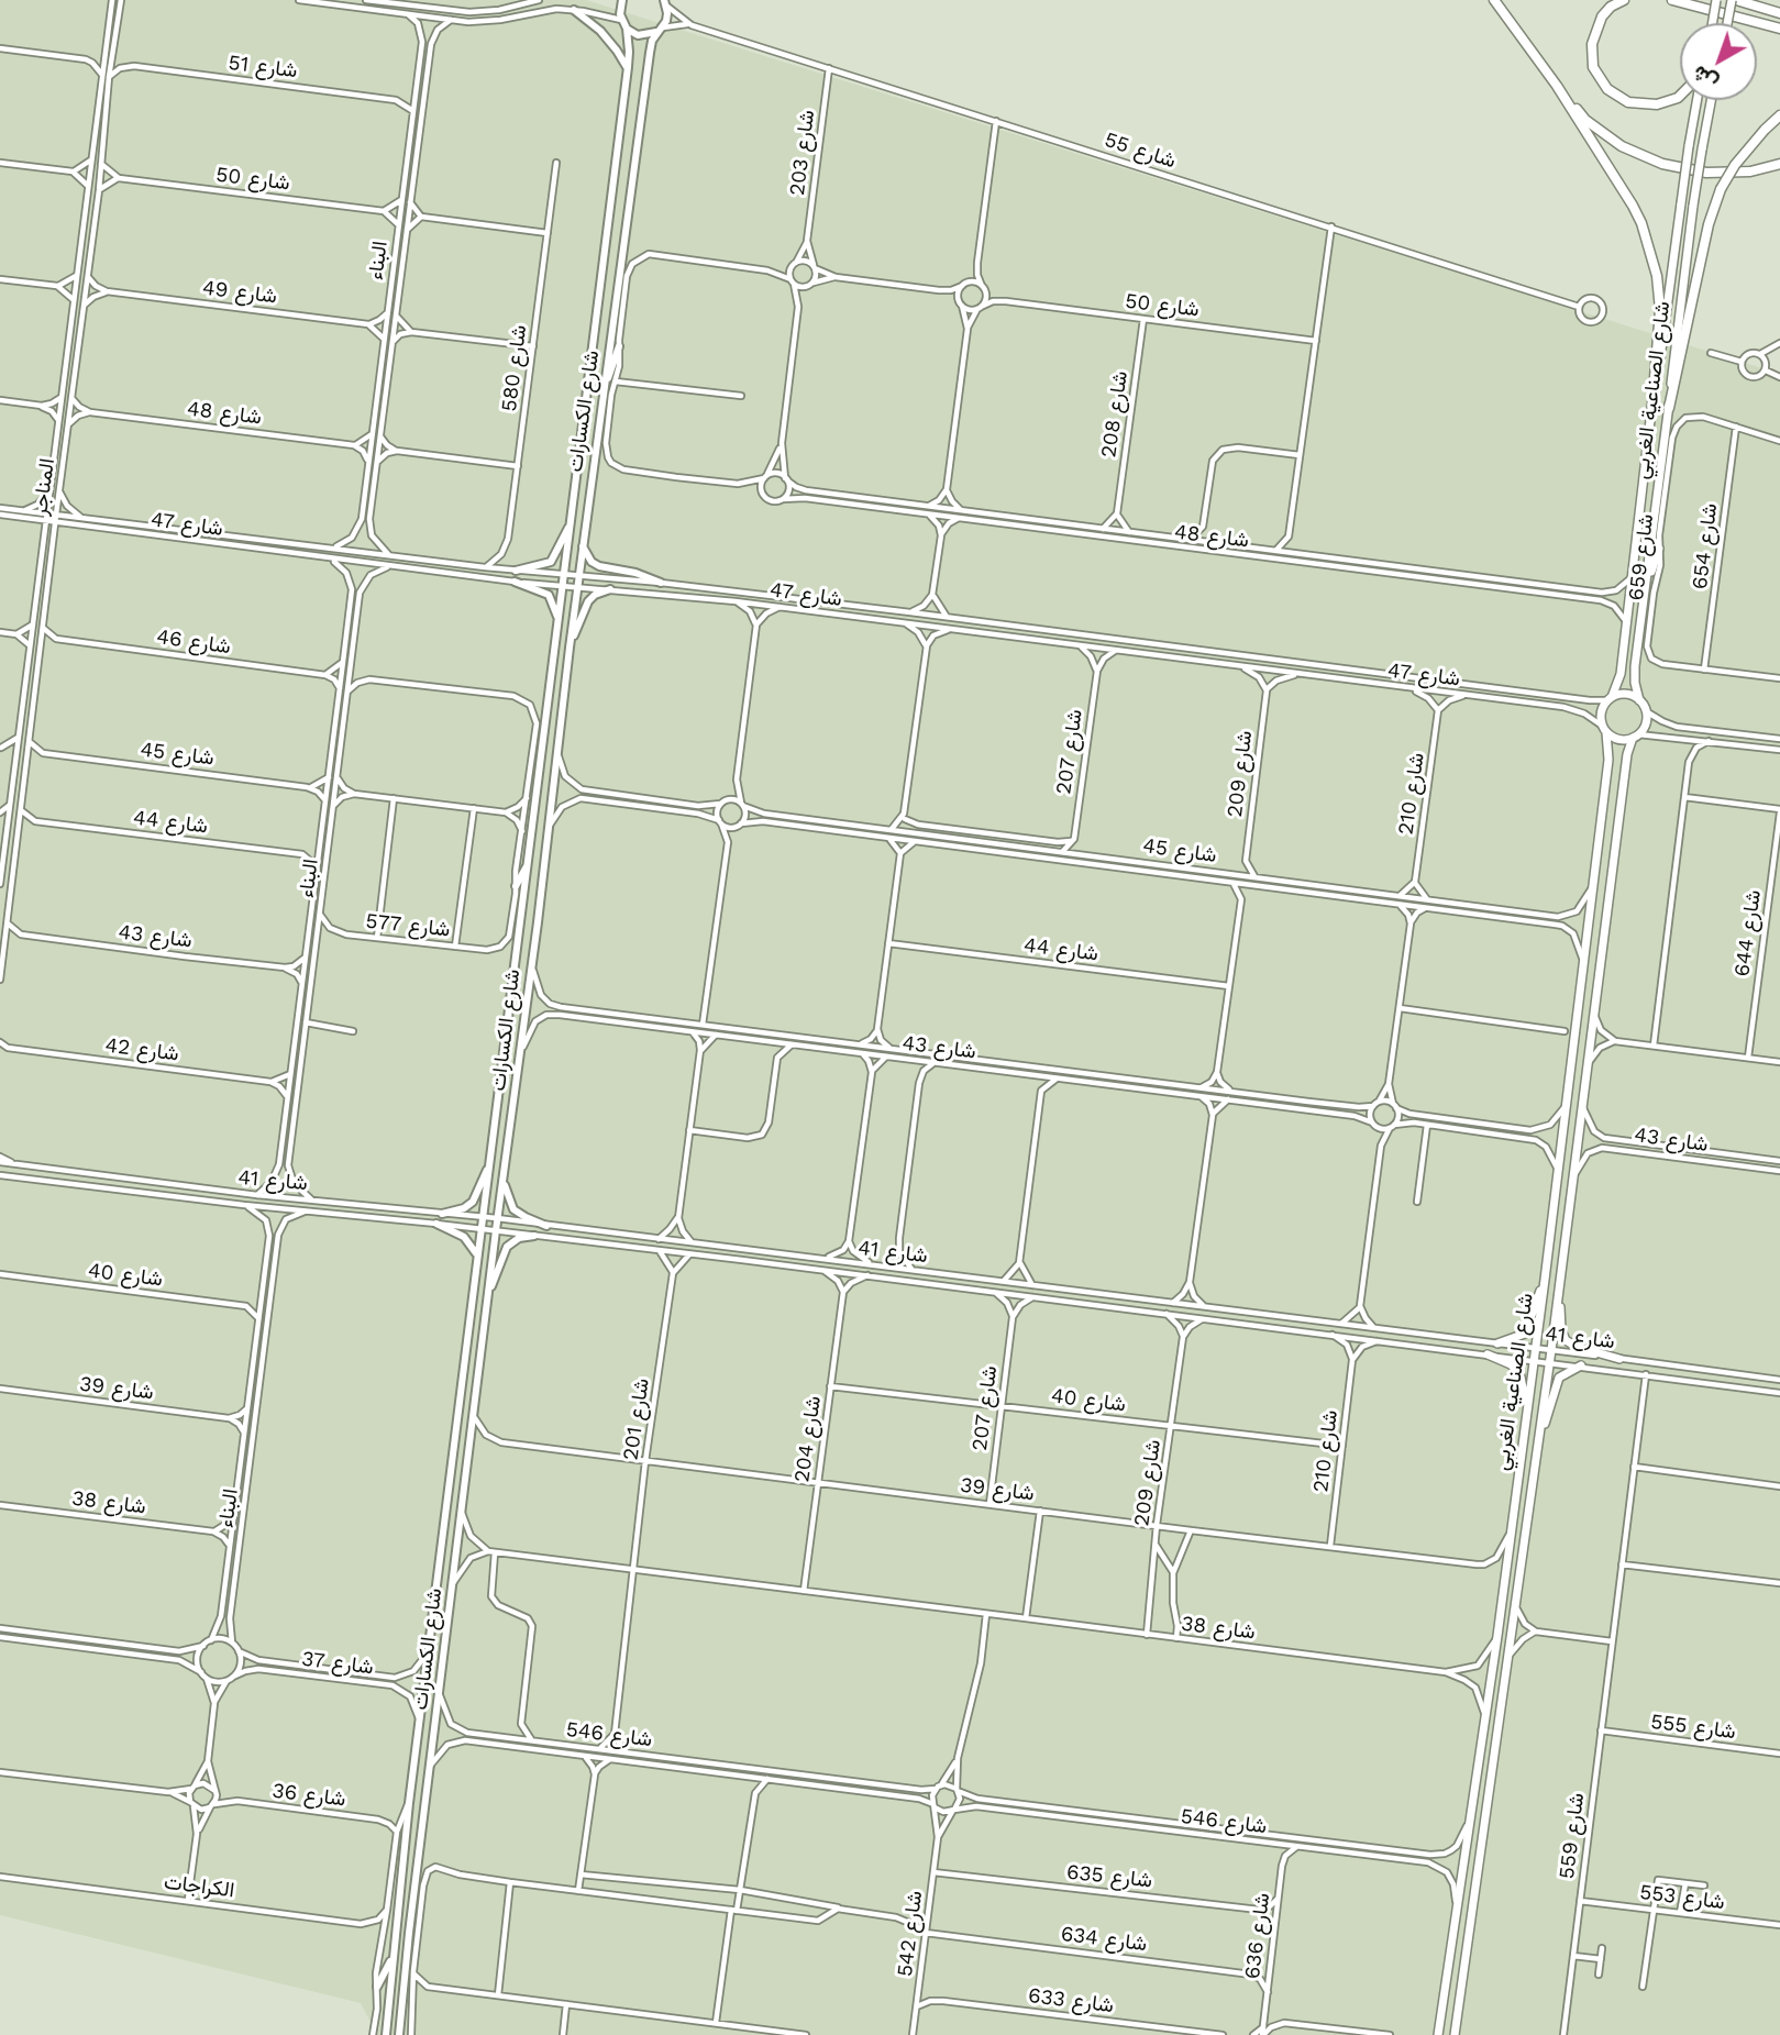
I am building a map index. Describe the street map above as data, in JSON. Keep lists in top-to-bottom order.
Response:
{
  "streets": {
    "main road": ["شارع الصناعية الغربي"],
    "street": [
      "شارع 51",
      "شارع 55",
      "شارع 203",
      "شارع 50",
      "البناء",
      "شارع 49",
      "شارع 580",
      "شارع الكسارات",
      "شارع 48",
      "شارع 208",
      "المناجر",
      "شارع 47",
      "شارع 654",
      "شارع 659",
      "شارع 46",
      "شارع 207",
      "شارع 45",
      "شارع 209",
      "شارع 210",
      "شارع 44",
      "شارع 577",
      "شارع 644",
      "شارع 43",
      "شارع 42",
      "شارع 41",
      "شارع 40",
      "شارع 39",
      "شارع 201",
      "شارع 204",
      "شارع 38",
      "شارع 37",
      "شارع 555",
      "شارع 546",
      "شارع 36",
      "شارع 559",
      "شارع 635",
      "الكراجات",
      "شارع 553",
      "شارع 542",
      "شارع 636",
      "شارع 634",
      "شارع 633"
    ]
  },
  "crossings": [
    ["شارع 51", "البناء"],
    ["شارع 51", "المناجر"],
    ["شارع 55", "شارع 203"],
    ["شارع 55", "شارع الكسارات"],
    ["شارع 203", "شارع الكسارات"],
    ["شارع 50", "شارع 208"],
    ["البناء", "شارع الكسارات"],
    ["البناء", "شارع 47"],
    ["البناء", "شارع 45"],
    ["البناء", "شارع 577"],
    ["البناء", "شارع 41"],
    ["البناء", "شارع 37"],
    ["شارع 580", "شارع 47"],
    ["شارع الصناعية الغربي", "شارع 48"],
    ["شارع الصناعية الغربي", "شارع 47"],
    ["شارع الصناعية الغربي", "شارع 45"],
    ["شارع الصناعية الغربي", "شارع 210"],
    ["شارع الصناعية الغربي", "شارع 43"],
    ["شارع الصناعية الغربي", "شارع 41"],
    ["شارع الصناعية الغربي", "شارع 40"],
    ["شارع الصناعية الغربي", "شارع 39"],
    ["شارع الصناعية الغربي", "شارع 38"],
    ["شارع الصناعية الغربي", "شارع 546"],
    ["شارع الكسارات", "شارع 48"],
    ["شارع الكسارات", "شارع 47"],
    ["شارع الكسارات", "شارع 577"],
    ["شارع الكسارات", "شارع 43"],
    ["شارع الكسارات", "شارع 41"],
    ["شارع الكسارات", "شارع 39"],
    ["شارع الكسارات", "شارع 37"],
    ["شارع الكسارات", "شارع 546"],
    ["شارع الكسارات", "شارع 36"],
    ["شارع الكسارات", "الكراجات"],
    ["المناجر", "شارع 47"],
    ["المناجر", "شارع 46"],
    ["شارع 47", "شارع 45"],
    ["شارع 47", "شارع 210"],
    ["شارع 654", "شارع 659"],
    ["شارع 207", "شارع 40"],
    ["شارع 207", "شارع 39"],
    ["شارع 45", "شارع 210"],
    ["شارع 209", "شارع 40"],
    ["شارع 209", "شارع 39"],
    ["شارع 209", "شارع 38"],
    ["شارع 210", "شارع 41"],
    ["شارع 210", "شارع 40"],
    ["شارع 210", "شارع 39"],
    ["شارع 43", "شارع 41"],
    ["شارع 41", "شارع 40"],
    ["شارع 41", "شارع 39"],
    ["شارع 41", "شارع 559"],
    ["شارع 40", "شارع 39"],
    ["شارع 40", "شارع 204"],
    ["شارع 39", "شارع 201"],
    ["شارع 39", "شارع 204"],
    ["شارع 201", "شارع 38"],
    ["شارع 204", "شارع 38"],
    ["شارع 555", "شارع 559"],
    ["شارع 546", "شارع 542"],
    ["شارع 546", "شارع 636"],
    ["شارع 559", "شارع 553"],
    ["شارع 635", "شارع 542"],
    ["شارع 635", "شارع 636"],
    ["شارع 542", "شارع 634"],
    ["شارع 542", "شارع 633"],
    ["شارع 636", "شارع 634"]
  ],
  "north": "bottom left"
}
